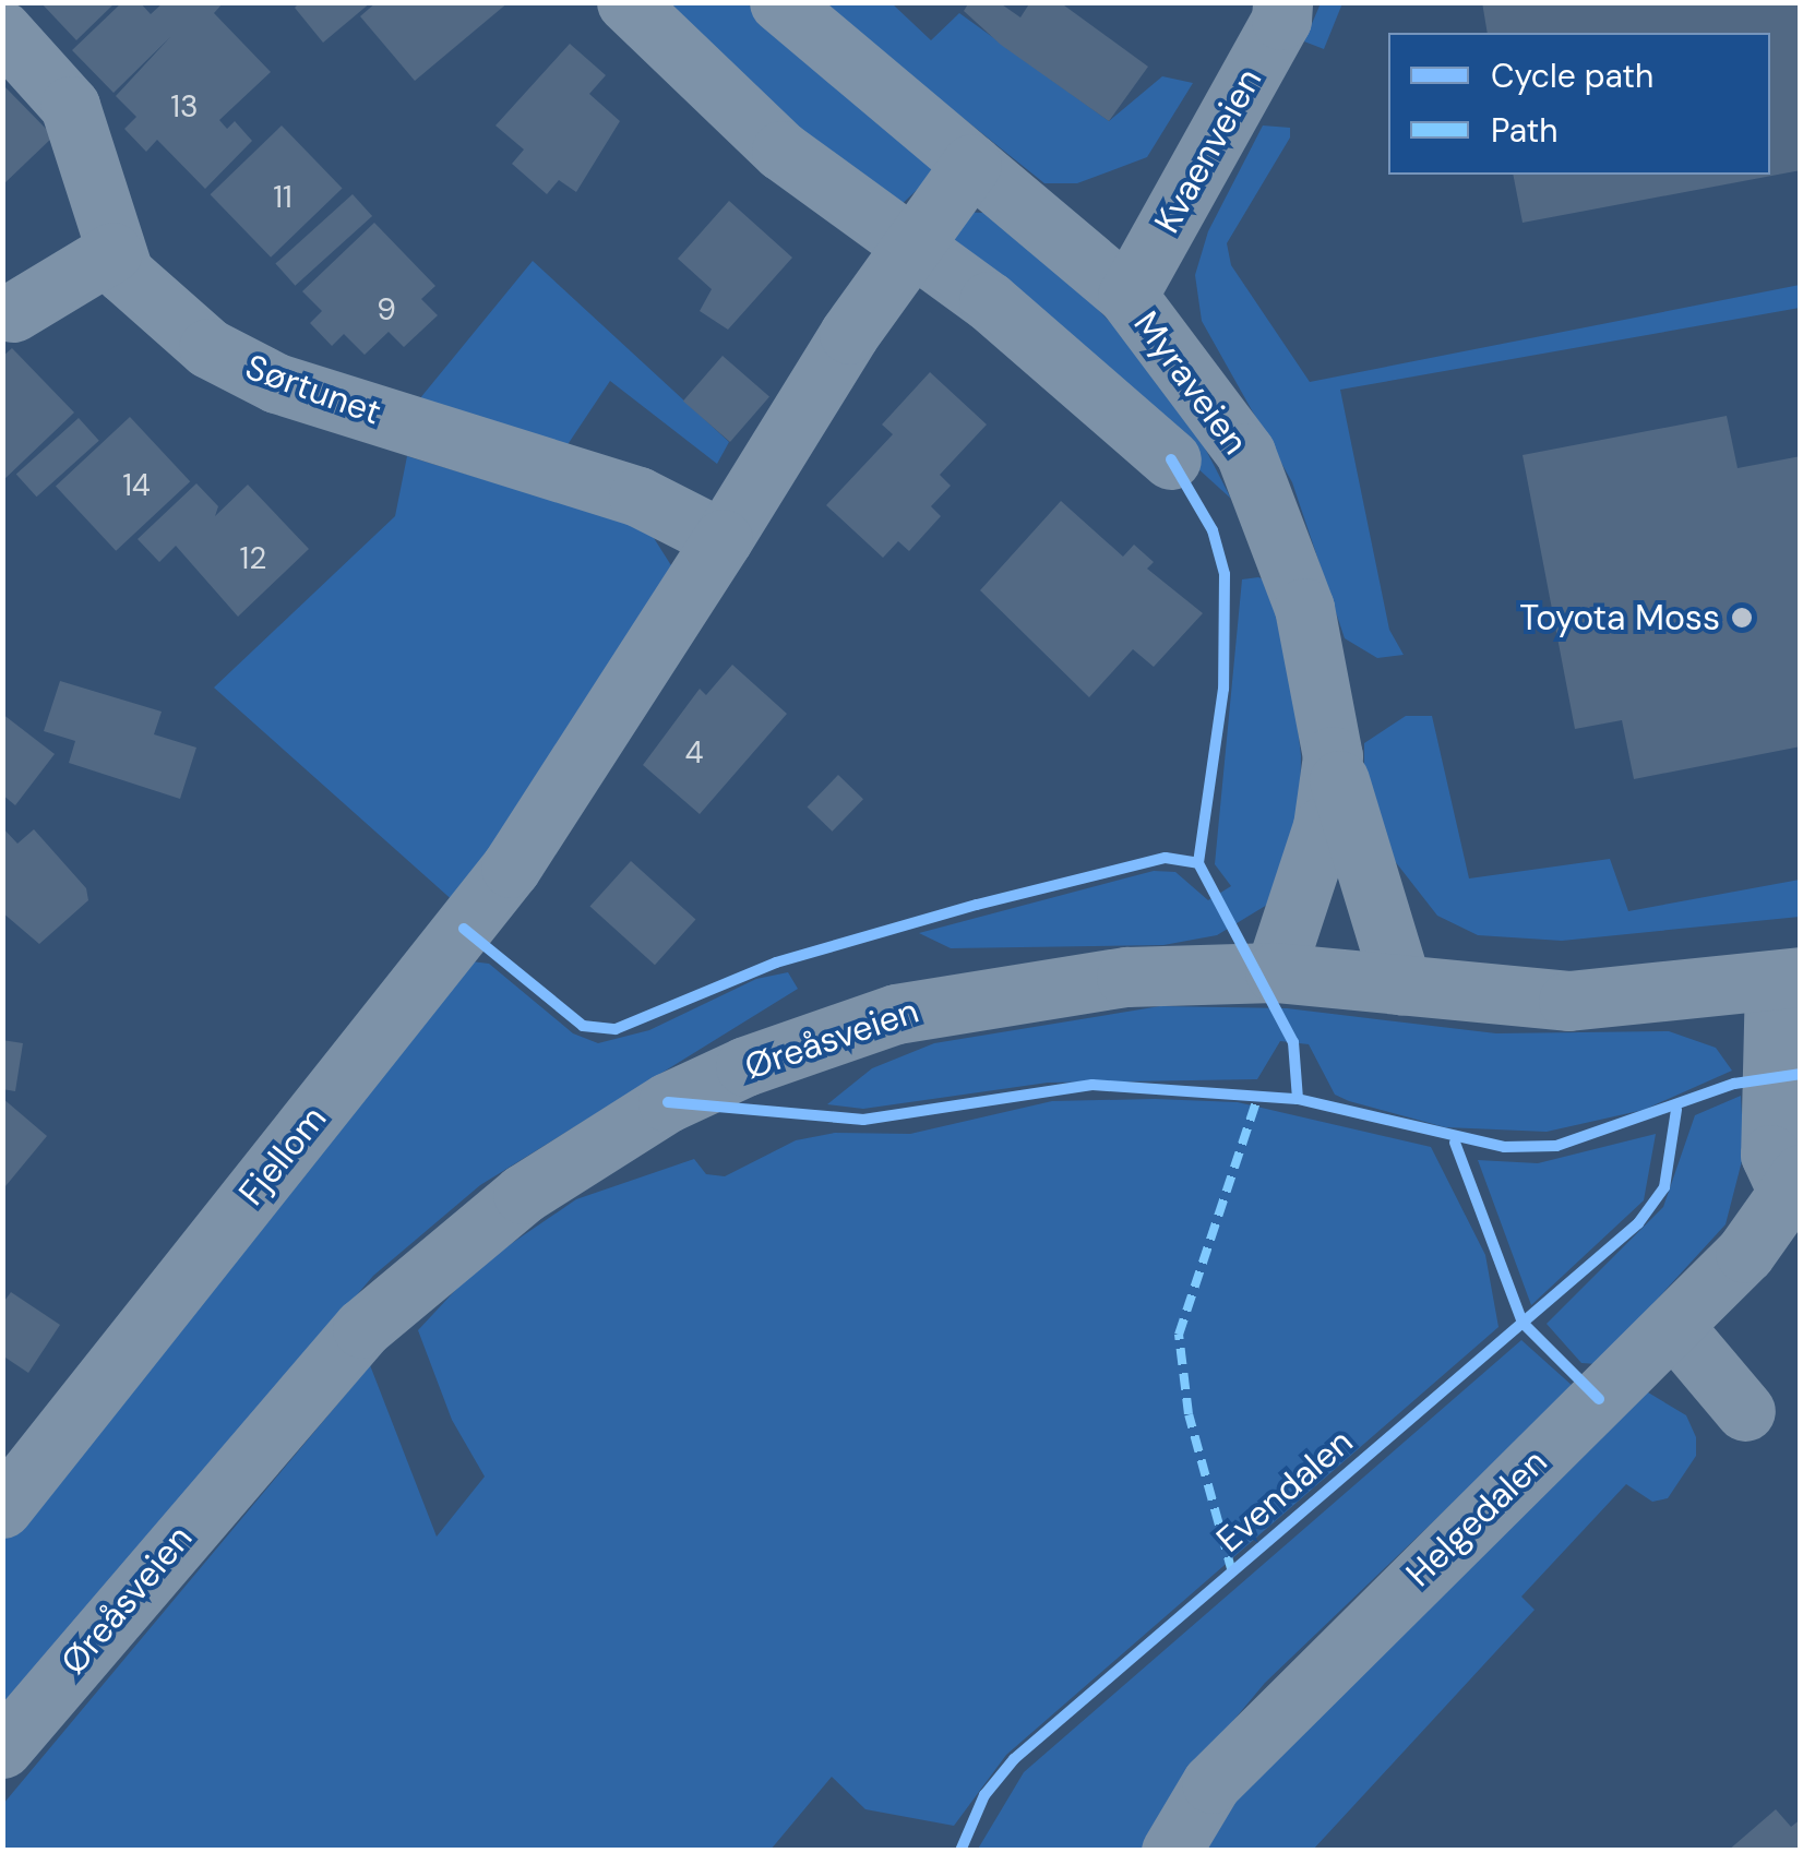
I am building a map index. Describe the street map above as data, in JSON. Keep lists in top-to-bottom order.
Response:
{
  "streets": {
    "street": [
      "Kvaenveien",
      "Myraveien",
      "Sørtunet",
      "Øreåsveien",
      "Fjellom",
      "Helgedalen"
    ],
    "cycle path": ["Evendalen"]
  },
  "crossings": [
    ["Kvaenveien", "Myraveien"],
    ["Myraveien", "Øreåsveien"],
    ["Sørtunet", "Fjellom"],
    ["Øreåsveien", "Helgedalen"]
  ],
  "places": ["Toyota Moss"],
  "house_numbers": [
    "13",
    "11",
    "9",
    "14",
    "12",
    "4"
  ],
  "legend": ["Cycle path", "Path"]
}
